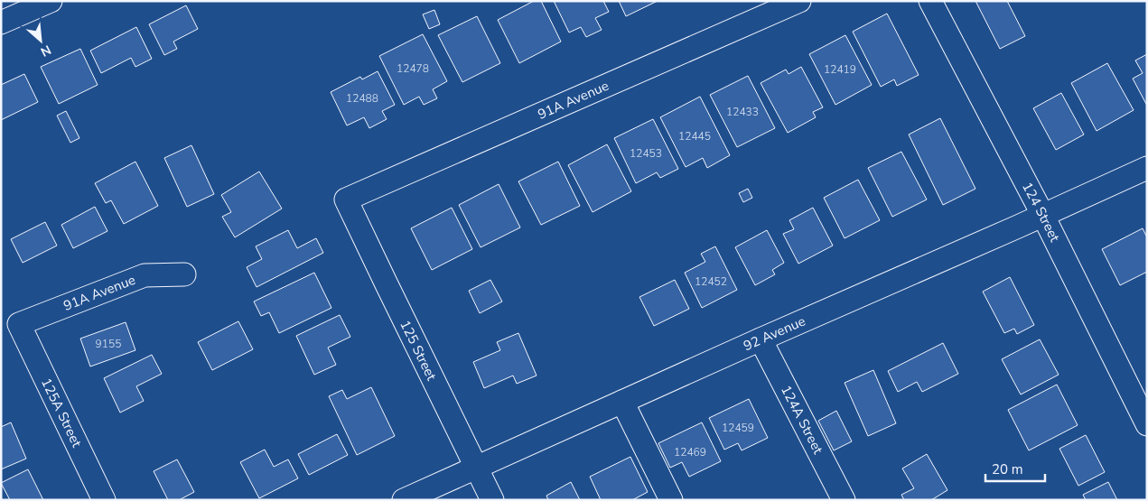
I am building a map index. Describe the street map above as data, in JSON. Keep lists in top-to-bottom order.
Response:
{
  "streets": {
    "street": [
      "91A Avenue",
      "124 Street",
      "92 Avenue",
      "125 Street",
      "125A Street",
      "124A Street"
    ]
  },
  "crossings": [
    ["91A Avenue", "125 Street"],
    ["91A Avenue", "125A Street"],
    ["124 Street", "92 Avenue"],
    ["92 Avenue", "125 Street"],
    ["92 Avenue", "124A Street"]
  ],
  "house_numbers": [
    "12478",
    "12419",
    "12488",
    "12433",
    "12445",
    "12453",
    "12452",
    "9155",
    "12459",
    "12469"
  ],
  "scale_bar": "20 m",
  "north": "bottom right"
}
